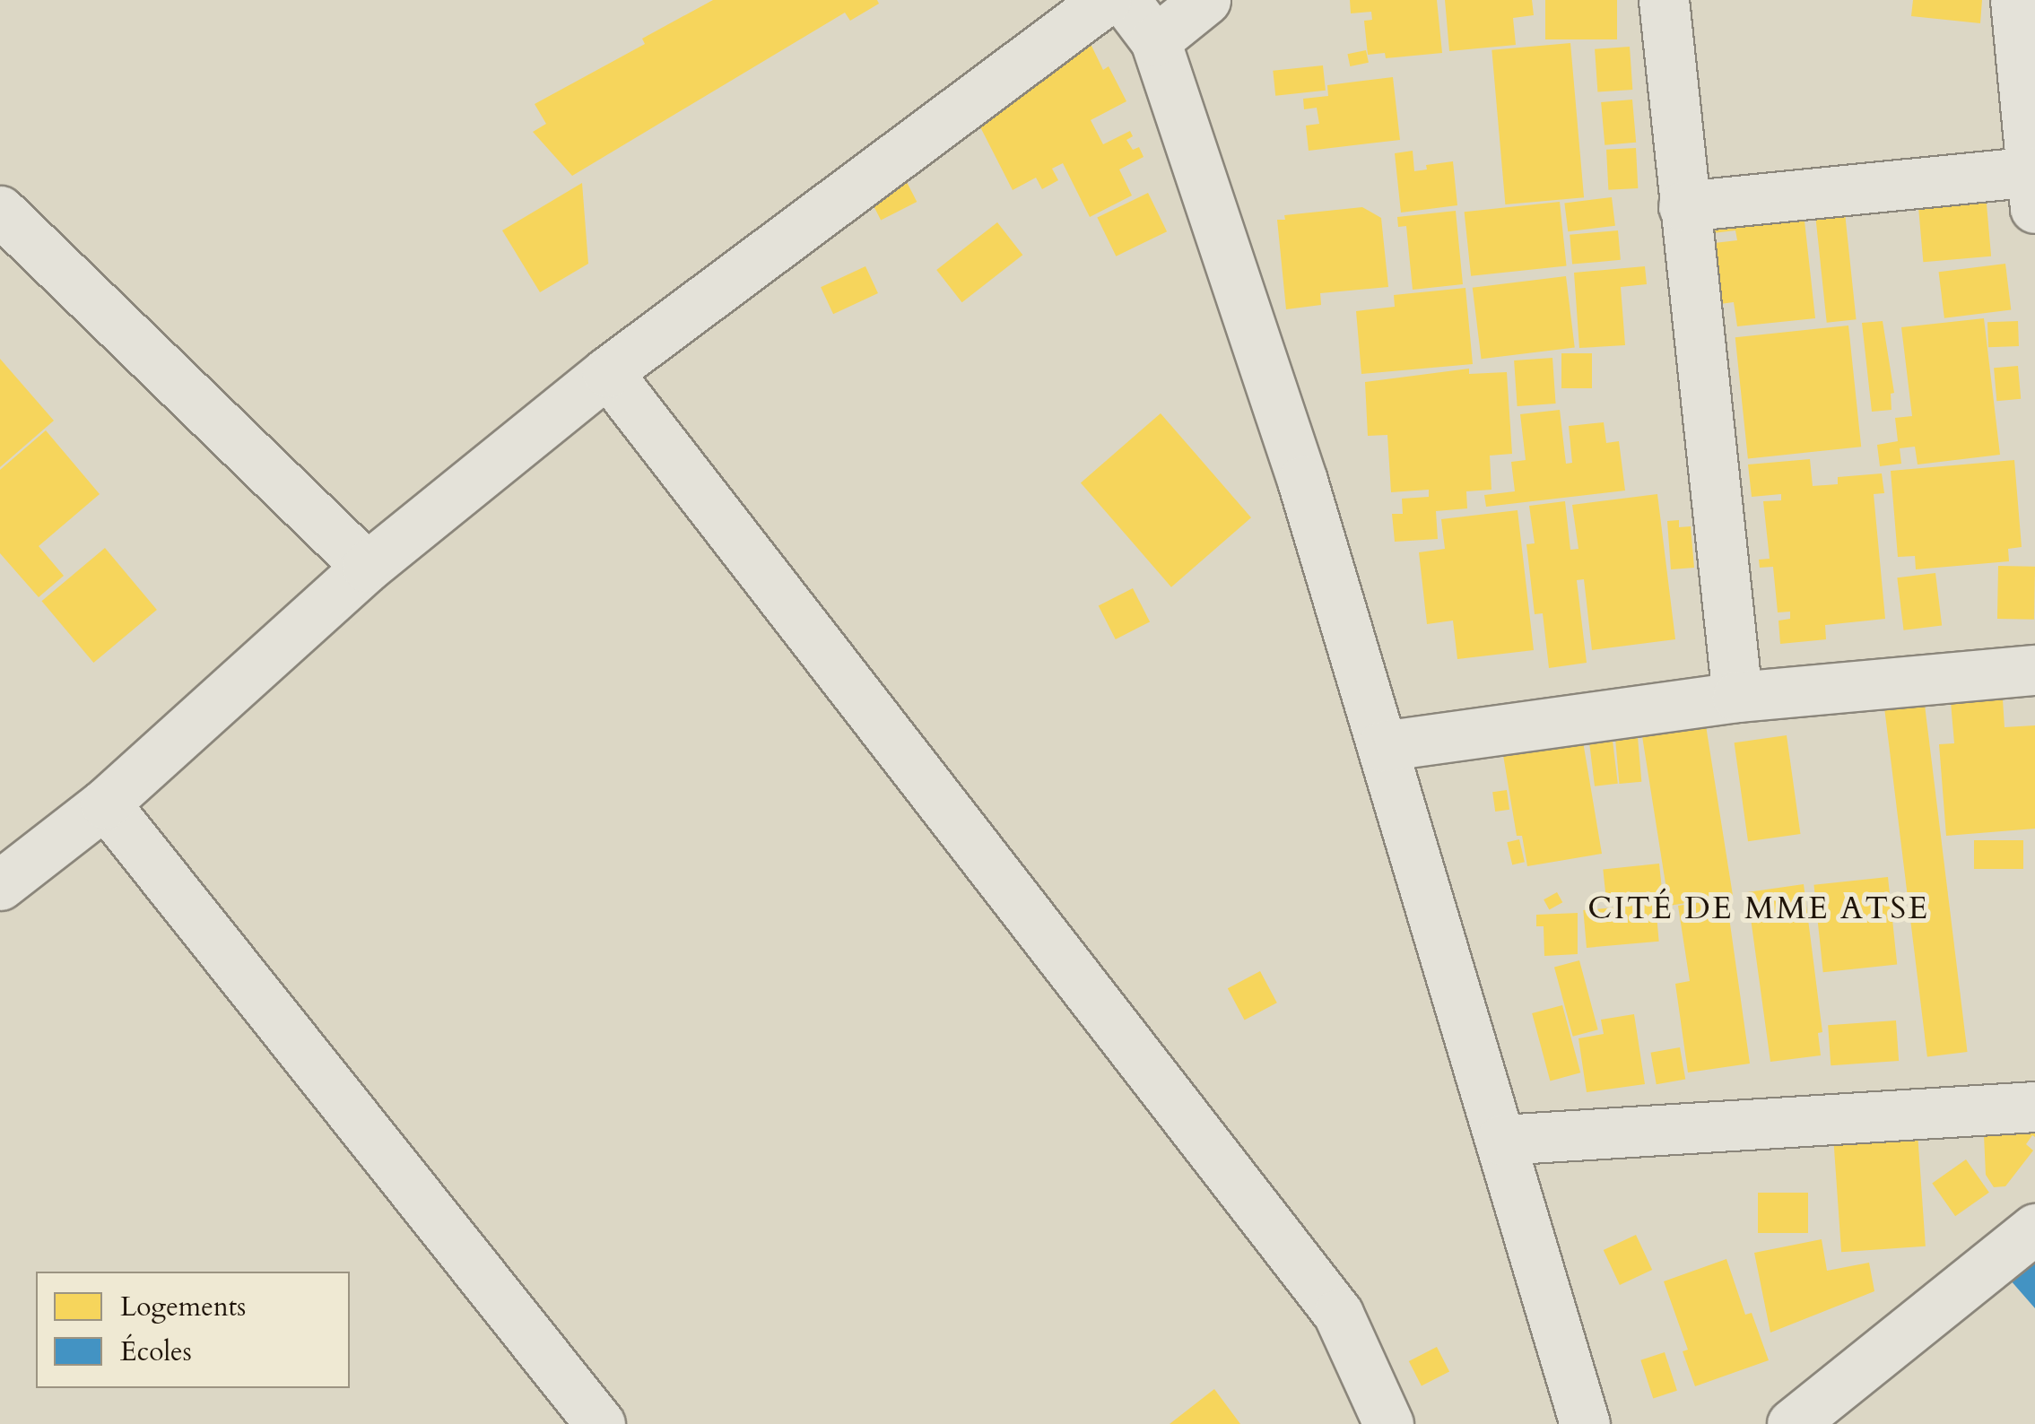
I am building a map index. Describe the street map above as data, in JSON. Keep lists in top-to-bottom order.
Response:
{
  "districts": ["CITÉ DE MME ATSE"],
  "legend": ["Logements", "Écoles"]
}
